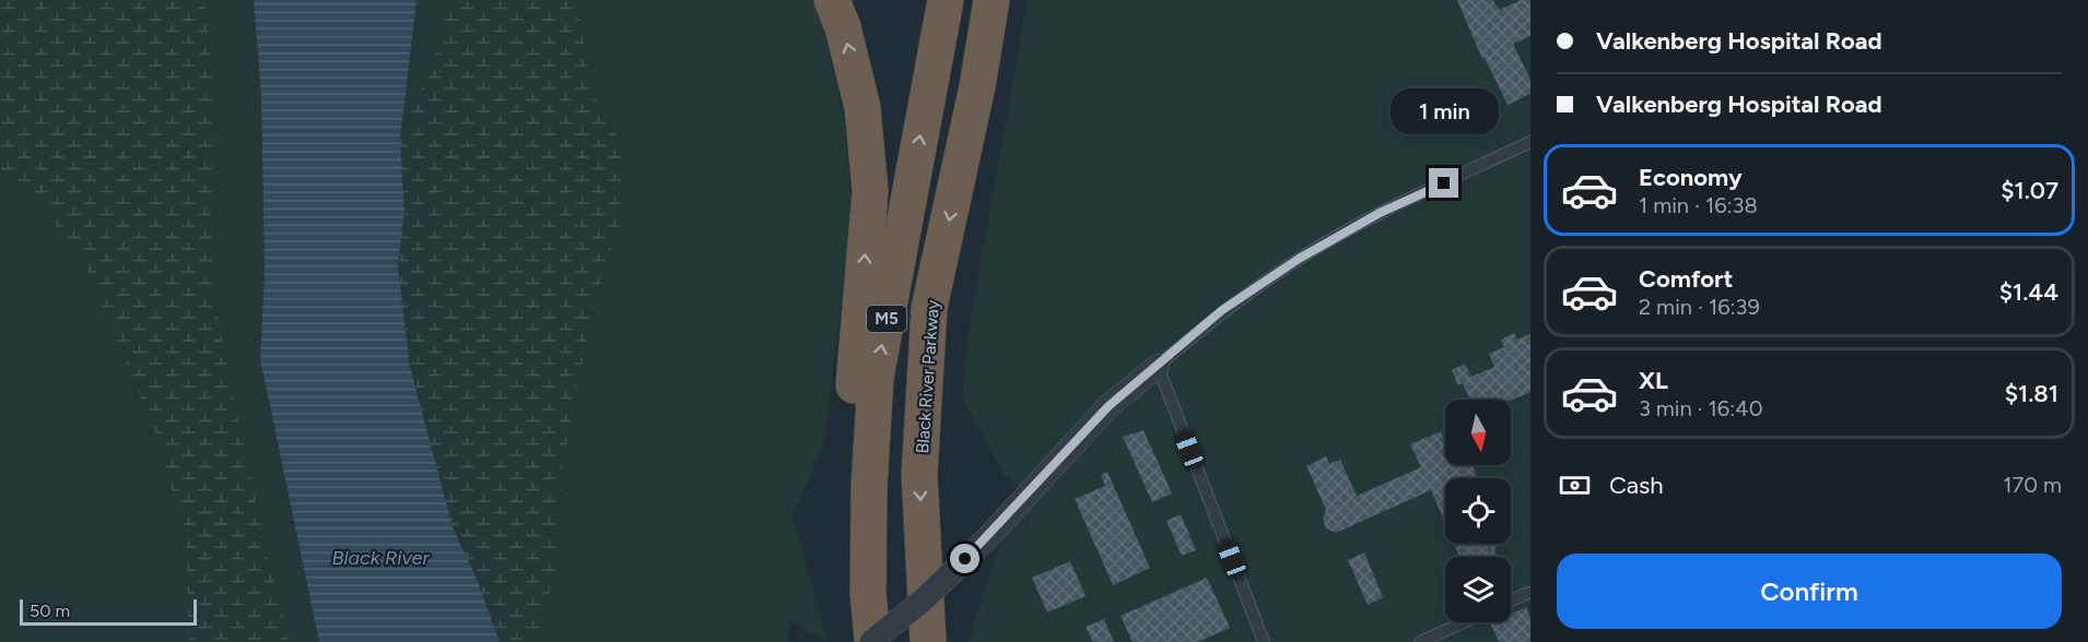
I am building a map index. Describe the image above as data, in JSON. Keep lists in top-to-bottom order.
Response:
{
  "streets": {
    "highway": ["M5", "Black River Parkway"]
  },
  "water": ["Black River"],
  "scale_bar": "50 m",
  "north": "bottom",
  "page": {
    "banner": ["Valkenberg Hospital Road", "Valkenberg Hospital Road"],
    "bubble": "1 min",
    "list": [
      {
        "name": "Economy",
        "note": "1 min · 16:38",
        "value": "$1.07"
      },
      {
        "name": "Comfort",
        "note": "2 min · 16:39",
        "value": "$1.44"
      },
      {
        "name": "XL",
        "note": "3 min · 16:40",
        "value": "$1.81"
      }
    ],
    "pay": ["Cash", "170 m"],
    "buttons": "Confirm",
    "scale": "50 m"
  }
}
